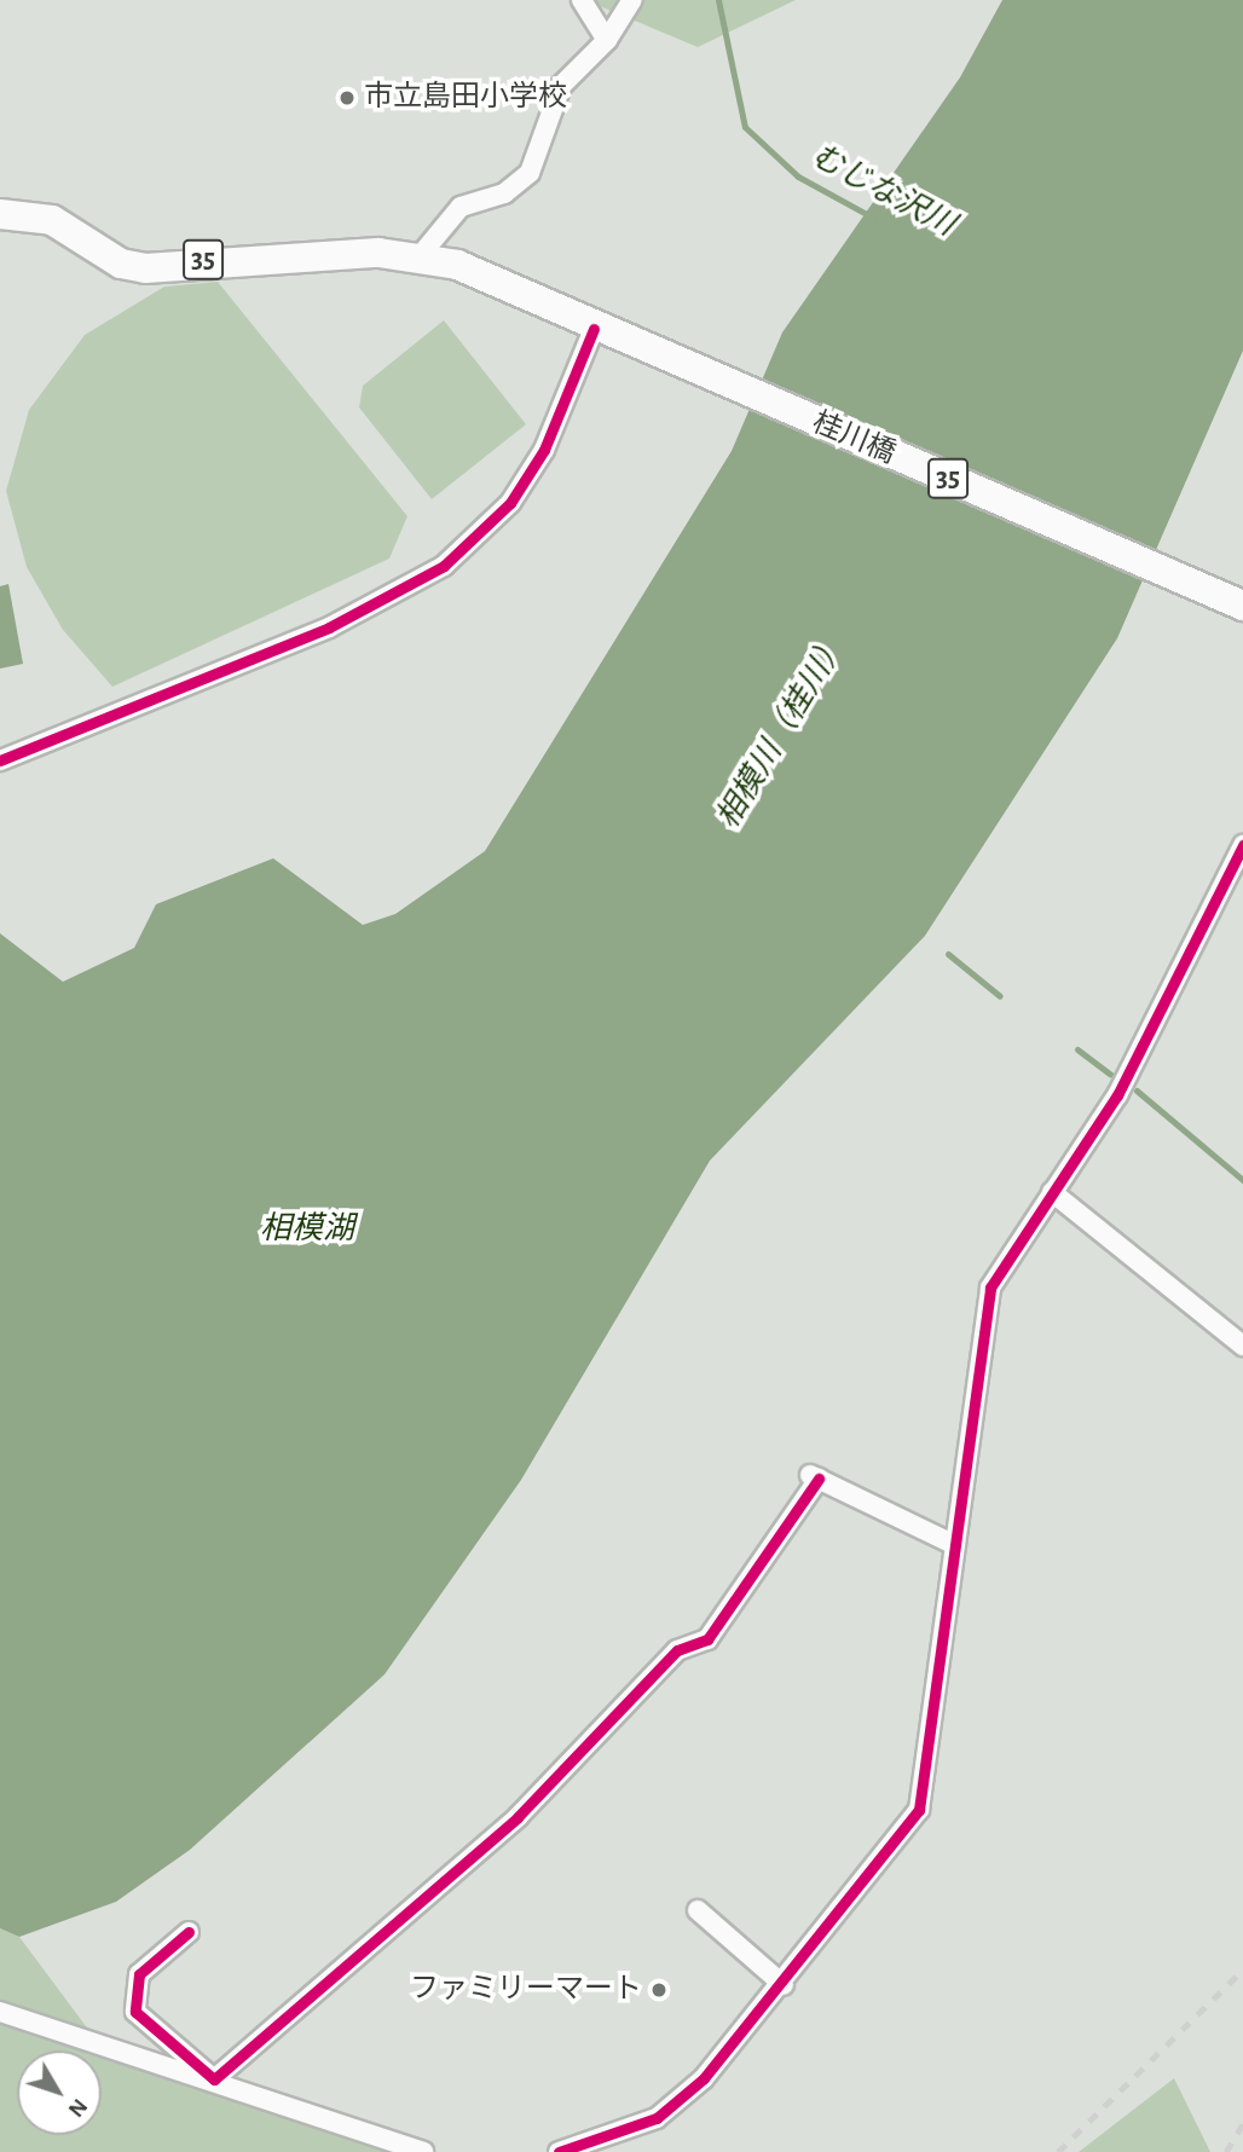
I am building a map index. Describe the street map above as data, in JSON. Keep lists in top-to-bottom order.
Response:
{
  "streets": {
    "main road": ["35", "桂川橋"]
  },
  "crossings": [
    ["35", "桂川橋"]
  ],
  "water": ["むじな沢川", "相模川（桂川）", "相模湖"],
  "places": ["市立島田小学校", "ファミリーマート"],
  "north": "bottom right"
}
